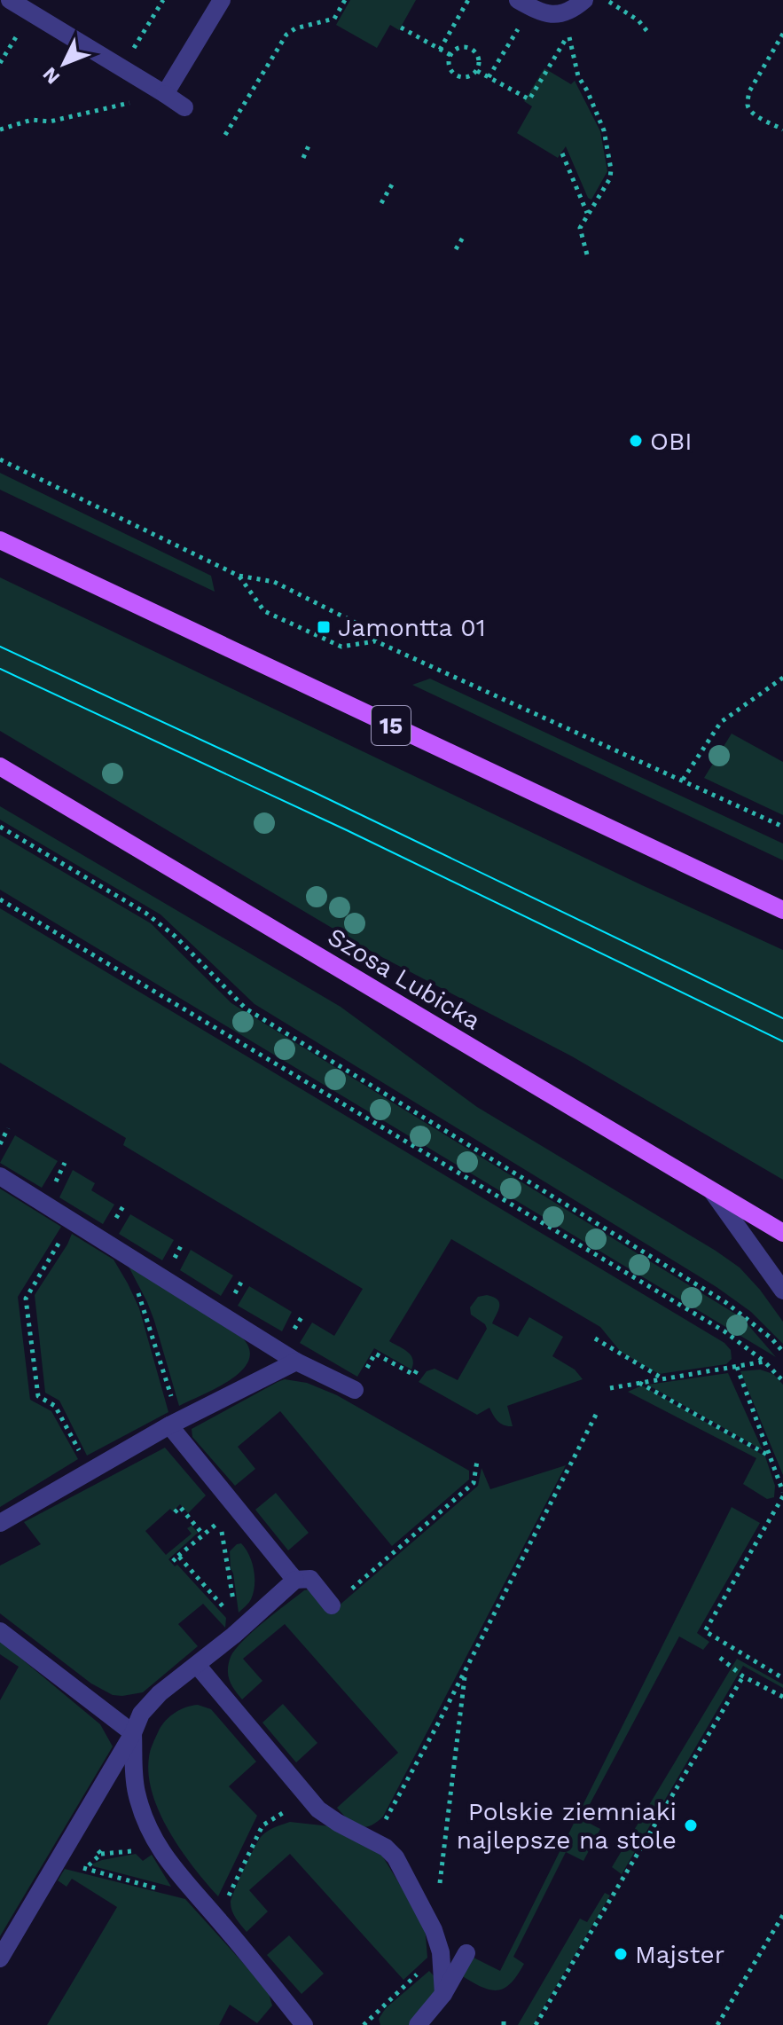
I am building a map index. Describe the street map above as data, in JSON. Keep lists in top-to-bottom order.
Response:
{
  "streets": {
    "main road": ["15", "Szosa Lubicka"]
  },
  "places": {
    "other": ["OBI", "Polskie ziemniaki najlepsze na stole", "Majster"],
    "transit": ["Jamontta 01"]
  },
  "north": "bottom left"
}
